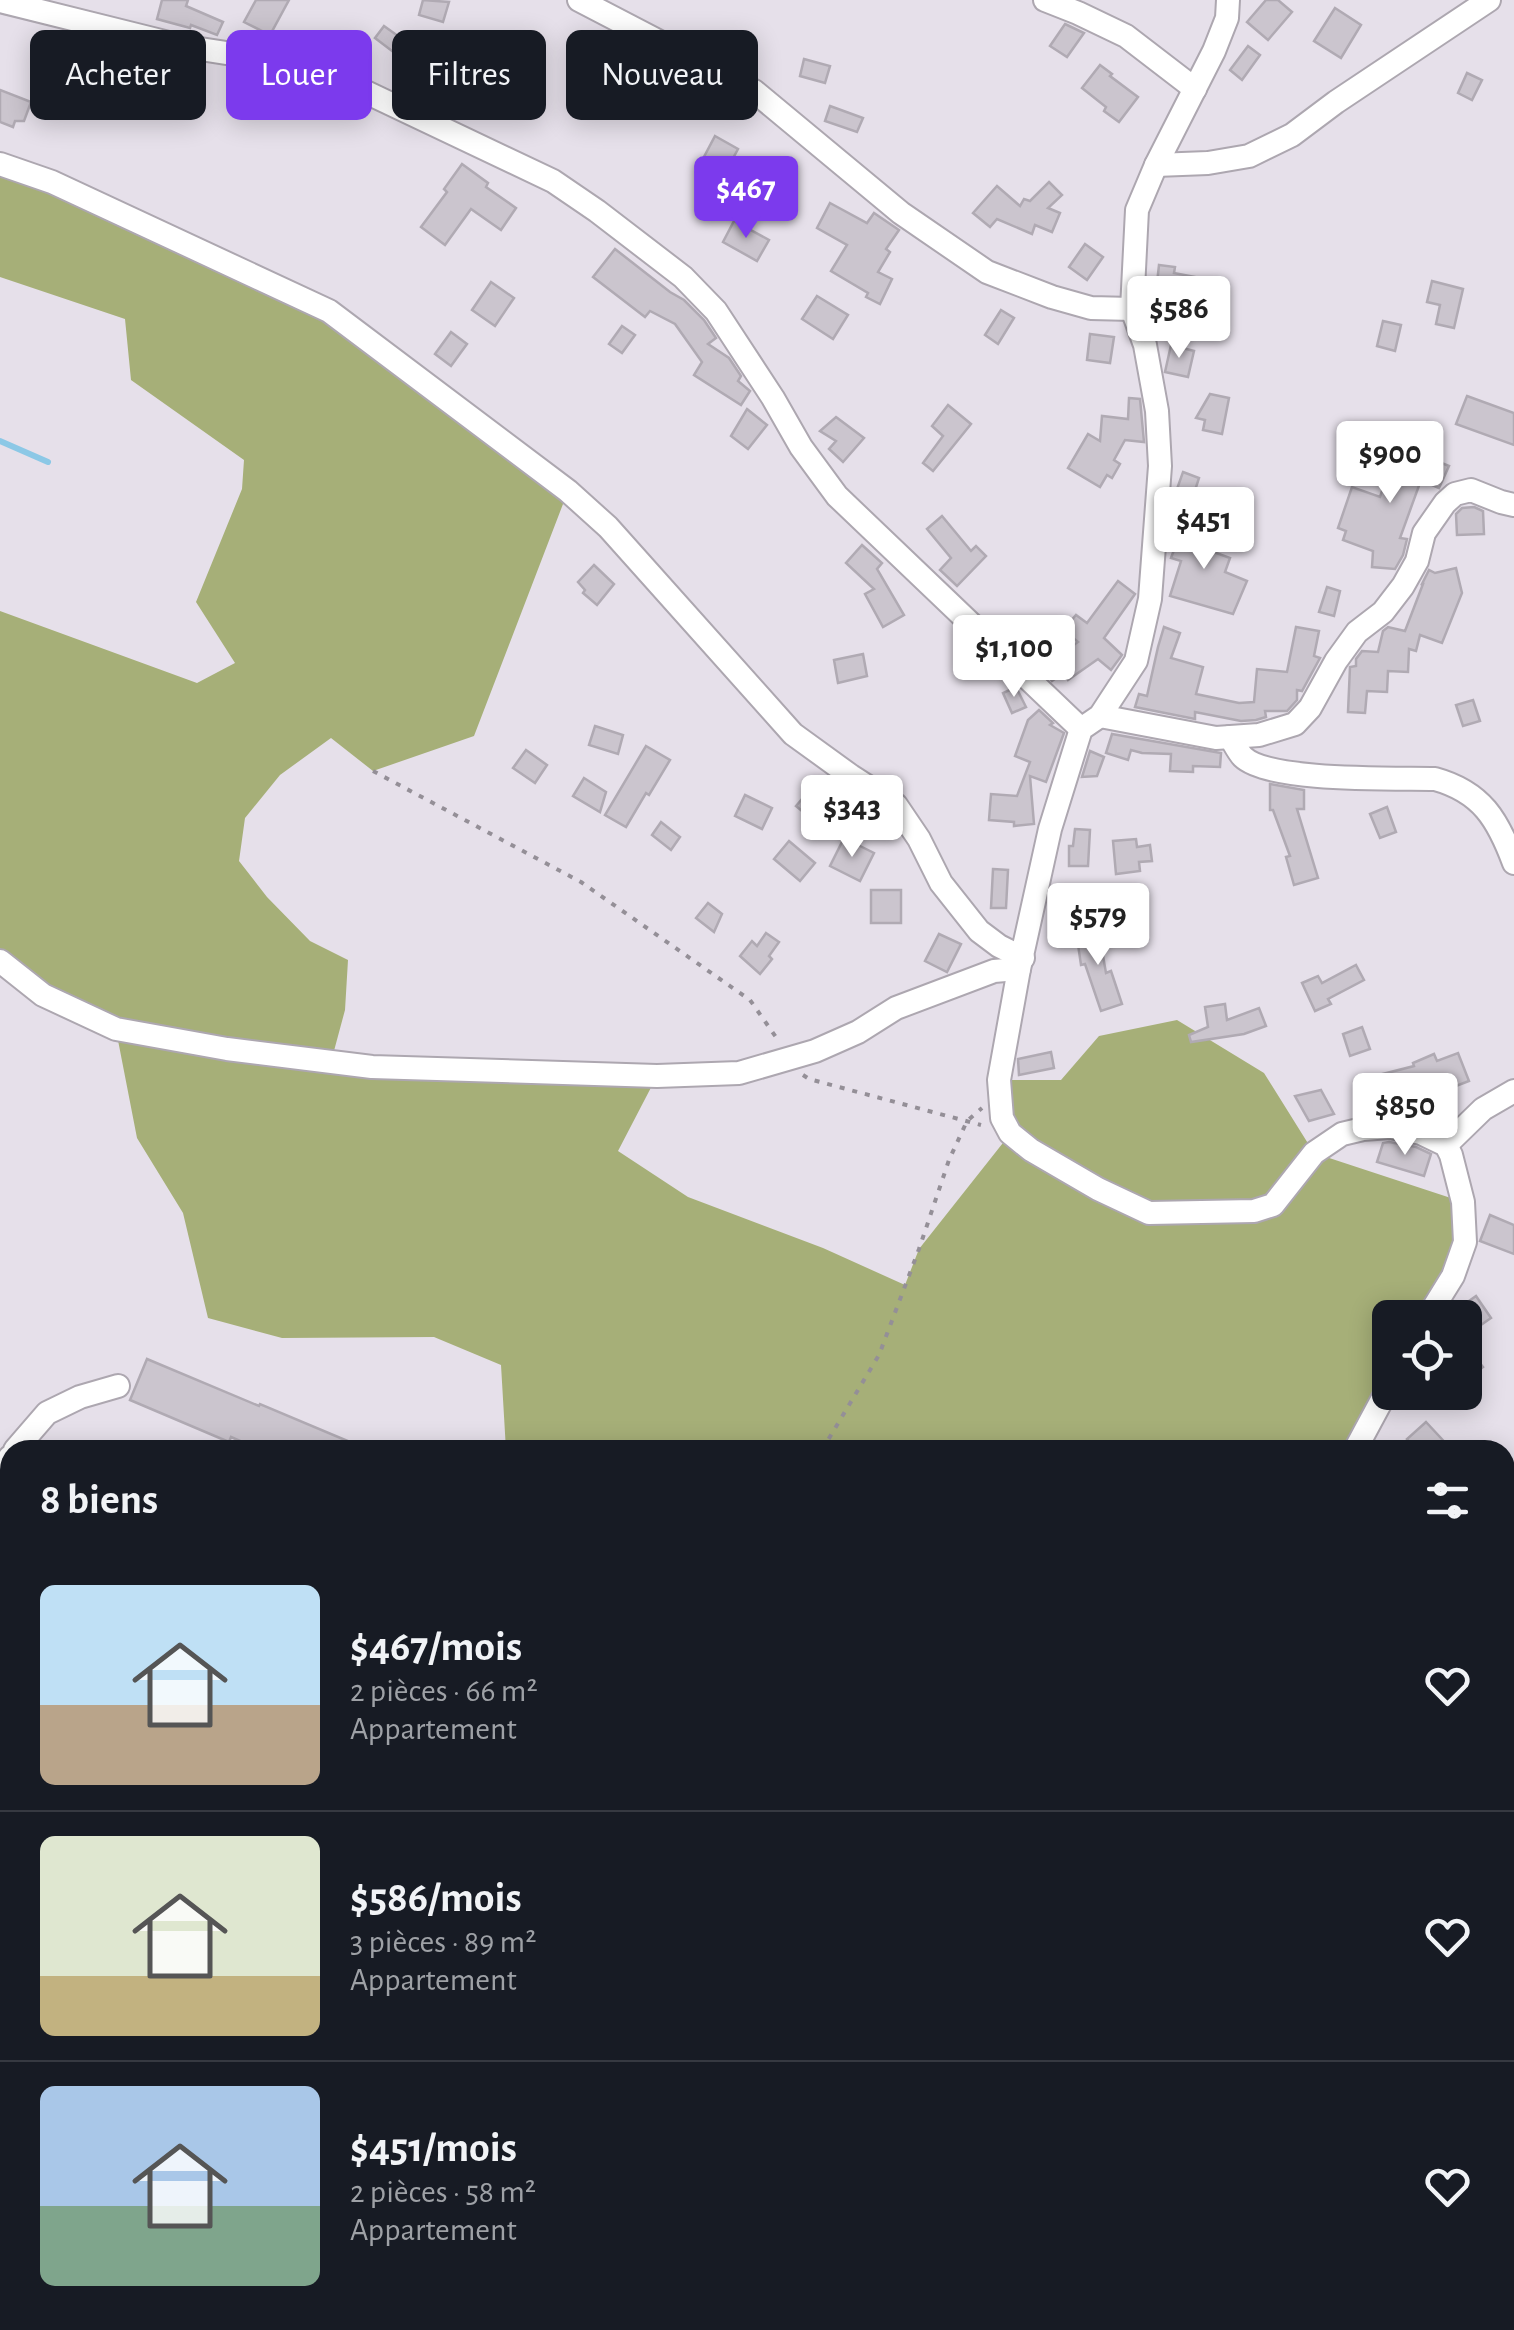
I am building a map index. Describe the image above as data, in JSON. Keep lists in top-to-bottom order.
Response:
{
  "page": {
    "chip": [
      "Acheter",
      "Louer",
      "Filtres",
      "Nouveau"
    ],
    "price": [
      "$467",
      "$586",
      "$900",
      "$451",
      "$1,100",
      "$343",
      "$579",
      "$850"
    ],
    "heading": "8 biens",
    "list": [
      {
        "name": "$467/mois",
        "note": "2 pièces · 66 m² · Appartement"
      },
      {
        "name": "$586/mois",
        "note": "3 pièces · 89 m² · Appartement"
      },
      {
        "name": "$451/mois",
        "note": "2 pièces · 58 m² · Appartement"
      }
    ]
  }
}
